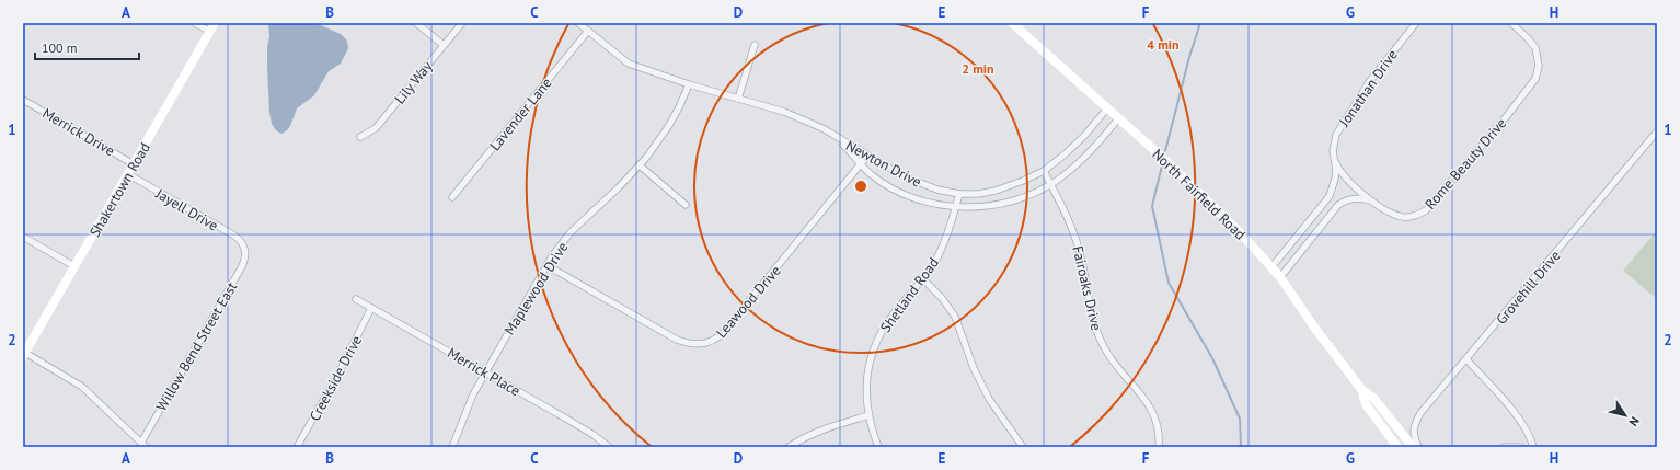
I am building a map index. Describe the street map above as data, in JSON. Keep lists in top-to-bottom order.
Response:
{
  "streets": {
    "main road": ["Shakertown Road", "North Fairfield Road"],
    "street": [
      "Lily Way",
      "Jonathan Drive",
      "Lavender Lane",
      "Merrick Drive",
      "Newton Drive",
      "Rome Beauty Drive",
      "Jayell Drive",
      "Grovehill Drive",
      "Maplewood Drive",
      "Fairoaks Drive",
      "Shetland Road",
      "Leawood Drive",
      "Willow Bend Street East",
      "Merrick Place",
      "Creekside Drive"
    ]
  },
  "crossings": [
    ["Jonathan Drive", "Rome Beauty Drive"],
    ["Jonathan Drive", "North Fairfield Road"],
    ["Lavender Lane", "Newton Drive"],
    ["Merrick Drive", "Shakertown Road"],
    ["Newton Drive", "North Fairfield Road"],
    ["Newton Drive", "Maplewood Drive"],
    ["Newton Drive", "Fairoaks Drive"],
    ["Newton Drive", "Shetland Road"],
    ["Newton Drive", "Leawood Drive"],
    ["Shakertown Road", "Jayell Drive"],
    ["Jayell Drive", "Willow Bend Street East"],
    ["Maplewood Drive", "Leawood Drive"],
    ["Maplewood Drive", "Merrick Place"],
    ["Merrick Place", "Creekside Drive"]
  ],
  "scale_bar": "100 m",
  "north": "bottom right",
  "grid": {
    "columns": [
      "A",
      "B",
      "C",
      "D",
      "E",
      "F",
      "G",
      "H"
    ],
    "rows": ["1", "2"]
  },
  "rings": ["4 min", "2 min"]
}
